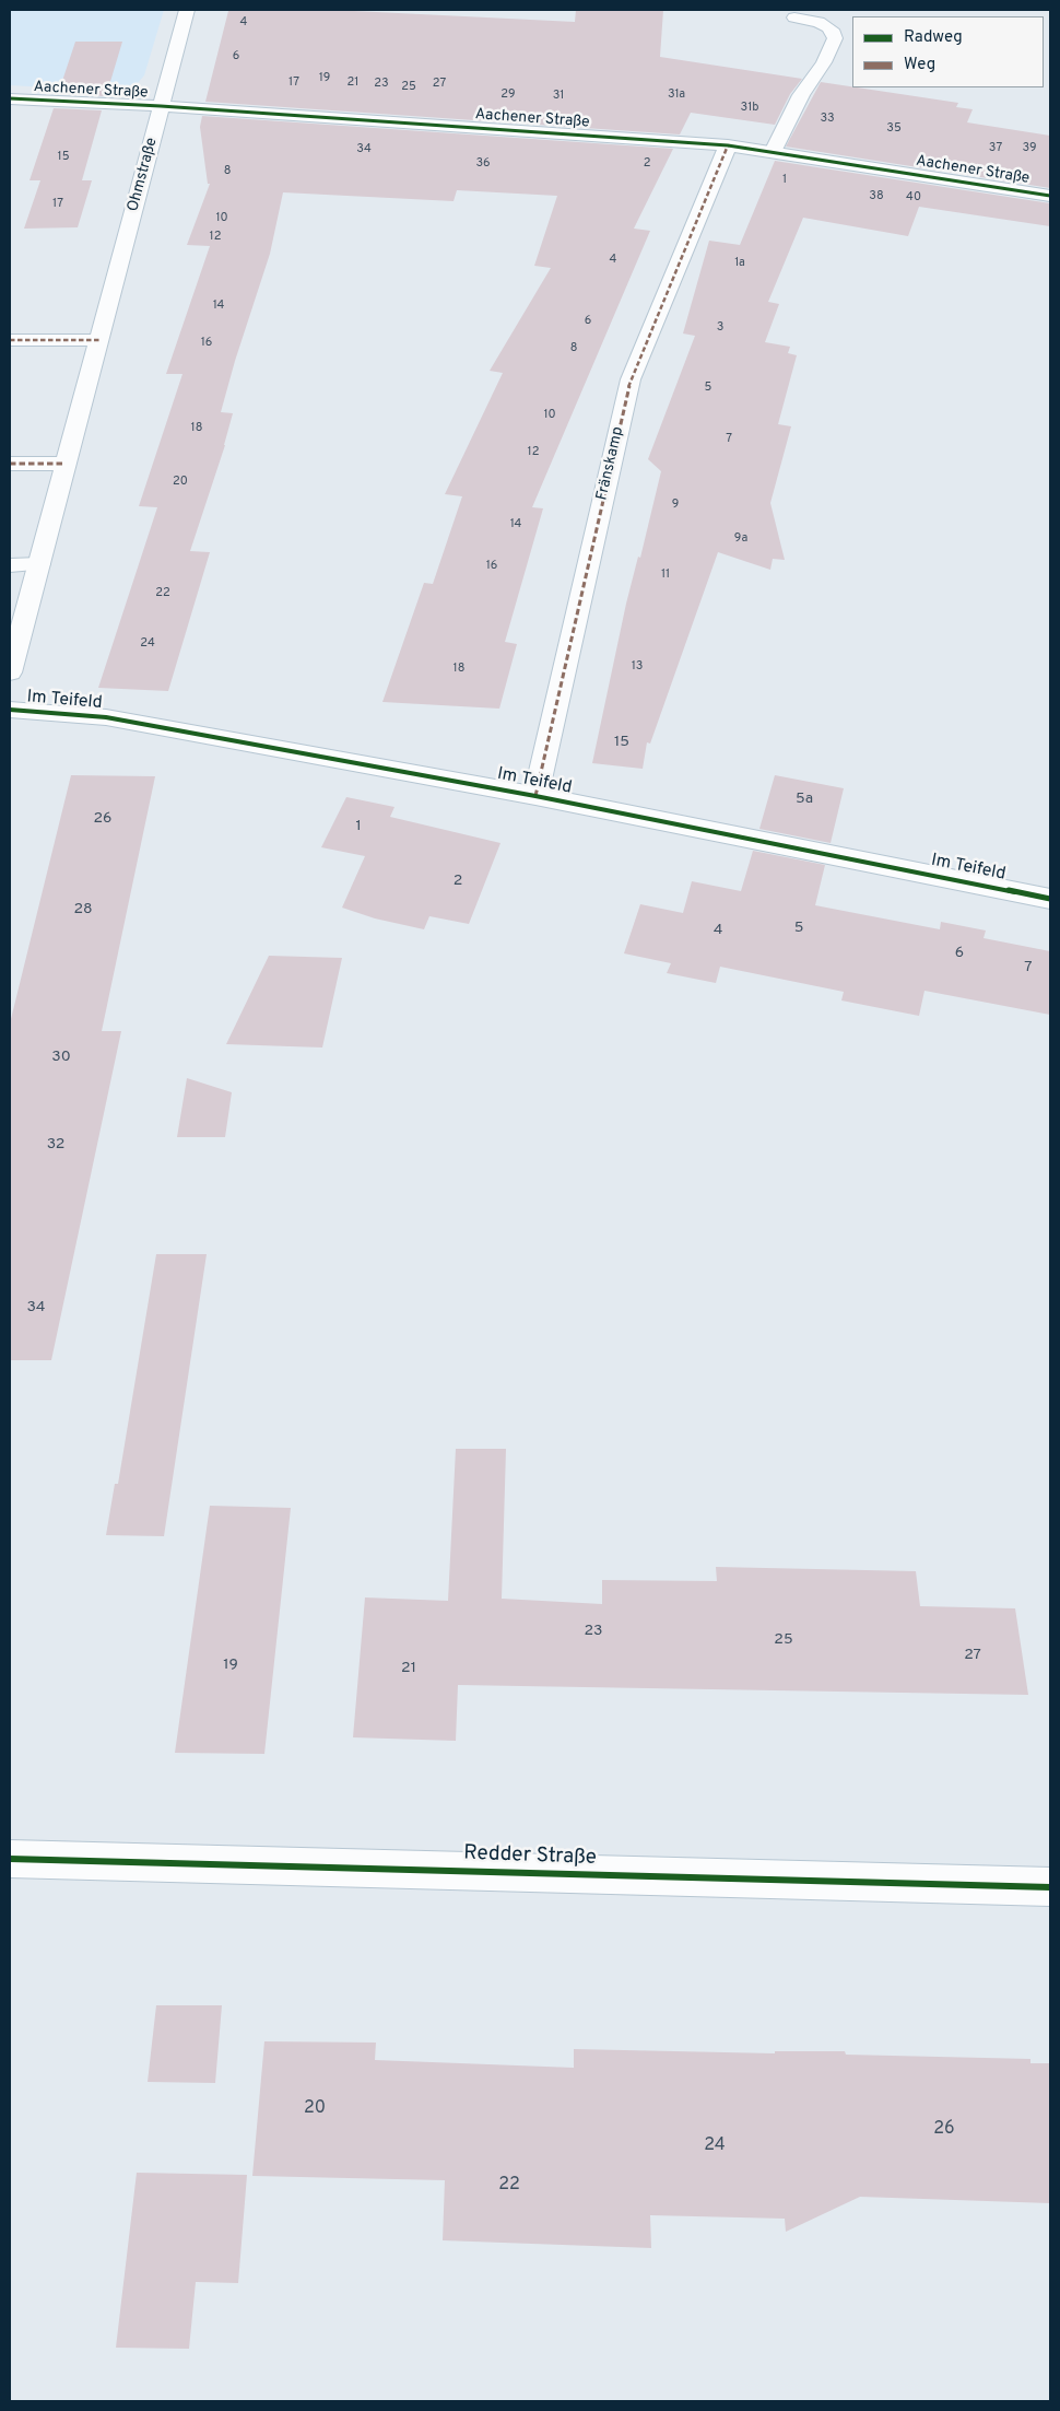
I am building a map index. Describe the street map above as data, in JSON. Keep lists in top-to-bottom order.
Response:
{
  "streets": {
    "street": [
      "Aachener Straße",
      "Ohmstraße",
      "Fränskamp",
      "Im Teifeld",
      "Redder Straße"
    ]
  },
  "crossings": [
    ["Aachener Straße", "Ohmstraße"],
    ["Aachener Straße", "Fränskamp"],
    ["Fränskamp", "Im Teifeld"]
  ],
  "house_numbers": [
    "4",
    "6",
    "19",
    "17",
    "21",
    "23",
    "27",
    "25",
    "29",
    "31a",
    "31",
    "31b",
    "33",
    "35",
    "37",
    "39",
    "34",
    "15",
    "36",
    "2",
    "8",
    "1",
    "38",
    "40",
    "17",
    "10",
    "12",
    "4",
    "1a",
    "14",
    "6",
    "3",
    "16",
    "8",
    "5",
    "10",
    "18",
    "7",
    "12",
    "20",
    "9",
    "14",
    "9a",
    "16",
    "11",
    "22",
    "24",
    "13",
    "18",
    "15",
    "5a",
    "26",
    "1",
    "2",
    "28",
    "5",
    "4",
    "6",
    "7",
    "30",
    "32",
    "34",
    "23",
    "25",
    "27",
    "19",
    "21",
    "20",
    "26",
    "24",
    "22"
  ],
  "legend": ["Radweg", "Weg"]
}
